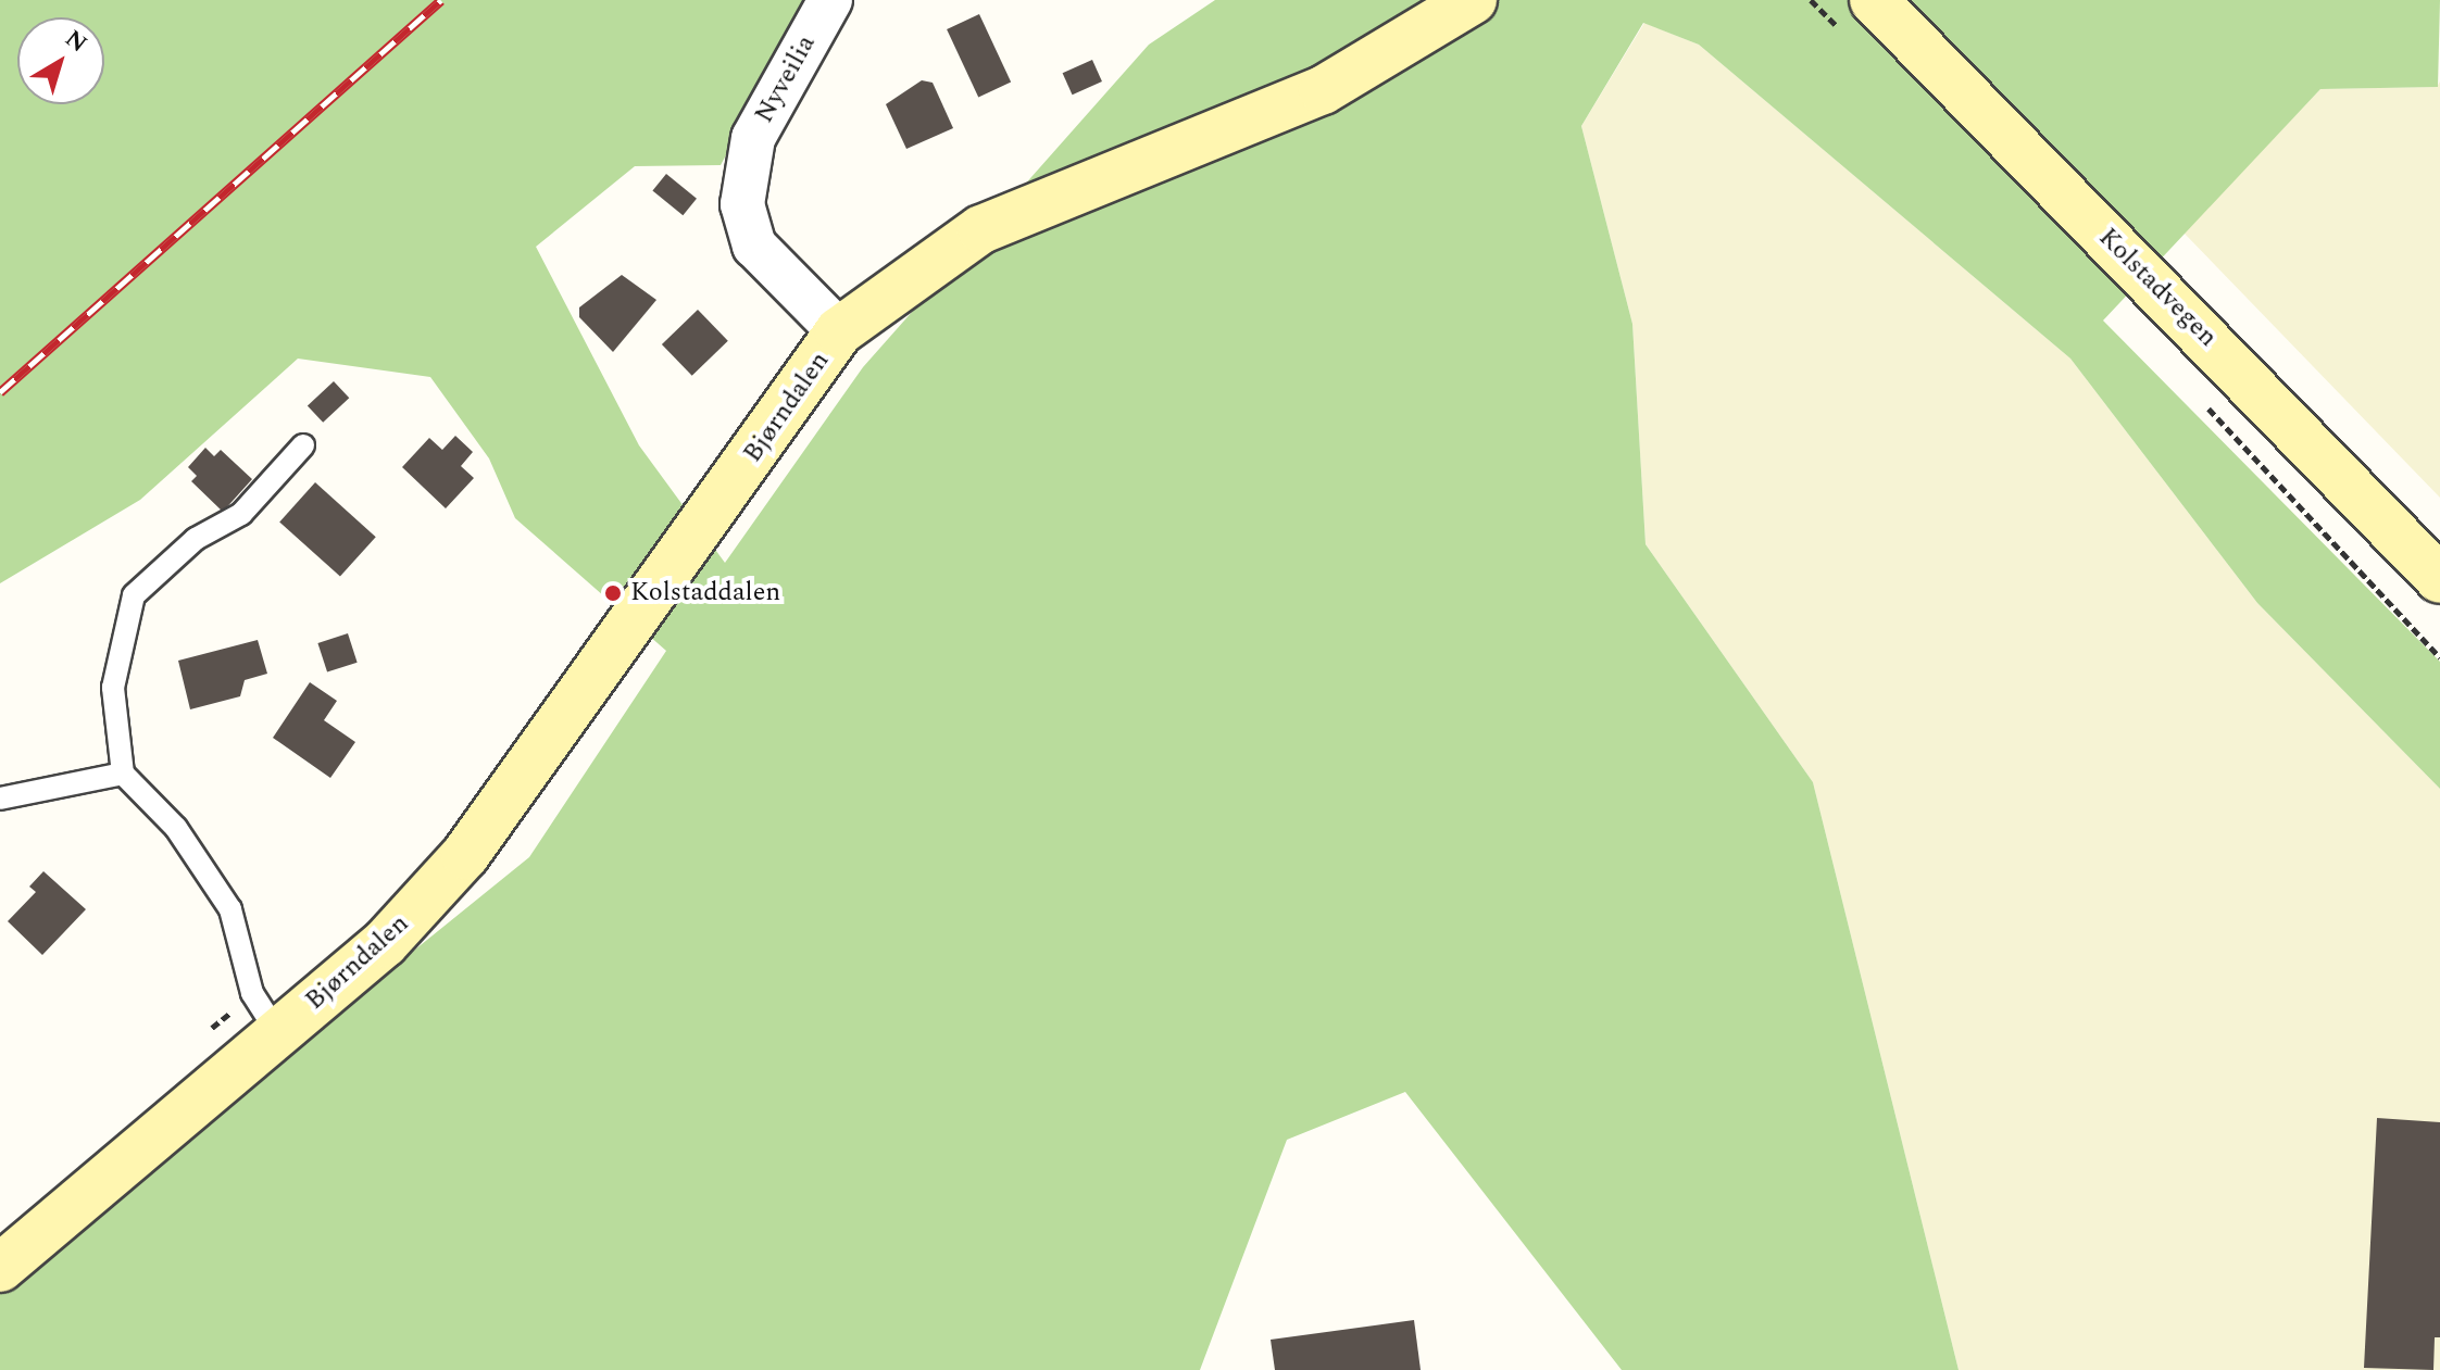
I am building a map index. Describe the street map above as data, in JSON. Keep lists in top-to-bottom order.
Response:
{
  "streets": {
    "main road": ["Kolstadvegen", "Bjørndalen"],
    "street": ["Nyveilia"]
  },
  "crossings": [
    ["Nyveilia", "Bjørndalen"]
  ],
  "places": ["Kolstaddalen"],
  "north": "top right"
}
